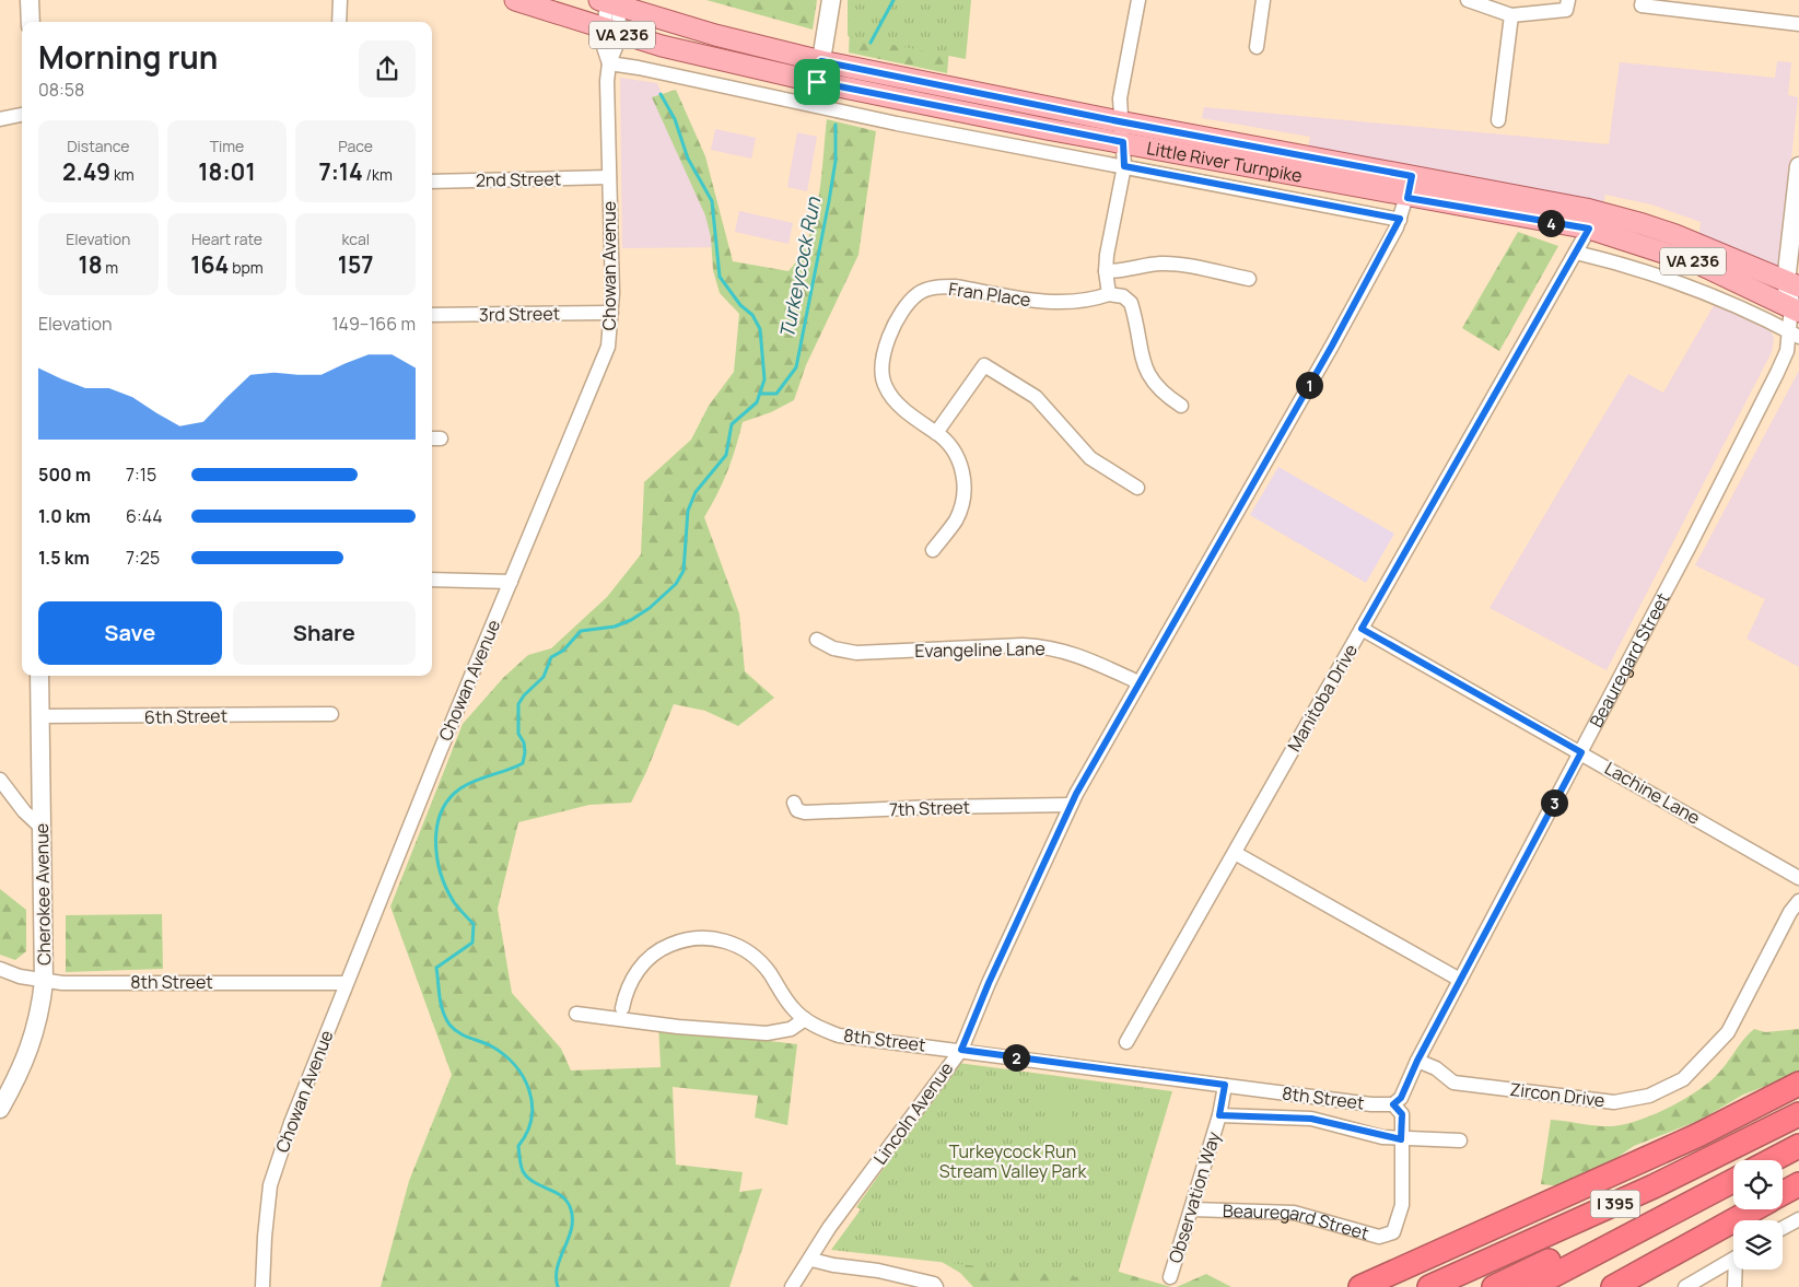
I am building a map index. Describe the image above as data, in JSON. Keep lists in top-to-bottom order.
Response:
{
  "streets": {
    "highway": ["I 395"],
    "main road": ["VA 236", "Little River Turnpike"],
    "street": [
      "2nd Street",
      "Chowan Avenue",
      "Fran Place",
      "3rd Street",
      "Evangeline Lane",
      "Beauregard Street",
      "Manitoba Drive",
      "6th Street",
      "Lachine Lane",
      "7th Street",
      "Cherokee Avenue",
      "8th Street",
      "Zircon Drive",
      "Lincoln Avenue",
      "Observation Way"
    ]
  },
  "crossings": [
    ["Little River Turnpike", "Chowan Avenue"],
    ["Little River Turnpike", "Beauregard Street"],
    ["Little River Turnpike", "Manitoba Drive"],
    ["Little River Turnpike", "Lincoln Avenue"],
    ["2nd Street", "Chowan Avenue"],
    ["Chowan Avenue", "3rd Street"],
    ["Chowan Avenue", "8th Street"],
    ["Evangeline Lane", "Lincoln Avenue"],
    ["Beauregard Street", "Lachine Lane"],
    ["Beauregard Street", "8th Street"],
    ["Beauregard Street", "Zircon Drive"],
    ["Beauregard Street", "Observation Way"],
    ["Manitoba Drive", "Lachine Lane"],
    ["6th Street", "Cherokee Avenue"],
    ["7th Street", "Lincoln Avenue"],
    ["Cherokee Avenue", "8th Street"],
    ["8th Street", "Lincoln Avenue"],
    ["8th Street", "Observation Way"]
  ],
  "water": ["Turkeycock Run"],
  "parks": ["Turkeycock Run Stream Valley Park"],
  "page": {
    "heading": ["Morning run", "08:58"],
    "stats": [
      ["Distance", "2.49 km"],
      ["Time", "18:01"],
      ["Pace", "7:14 /km"],
      ["Elevation", "18 m"],
      ["Heart rate", "164 bpm"],
      ["kcal", "157"]
    ],
    "pins": [
      "4",
      "1",
      "3",
      "2"
    ],
    "chart": ["Elevation", "149–166 m"],
    "list": [
      {
        "name": "500 m",
        "note": "7:15"
      },
      {
        "name": "1.0 km",
        "note": "6:44"
      },
      {
        "name": "1.5 km",
        "note": "7:25"
      }
    ],
    "buttons": ["Save", "Share"]
  }
}
